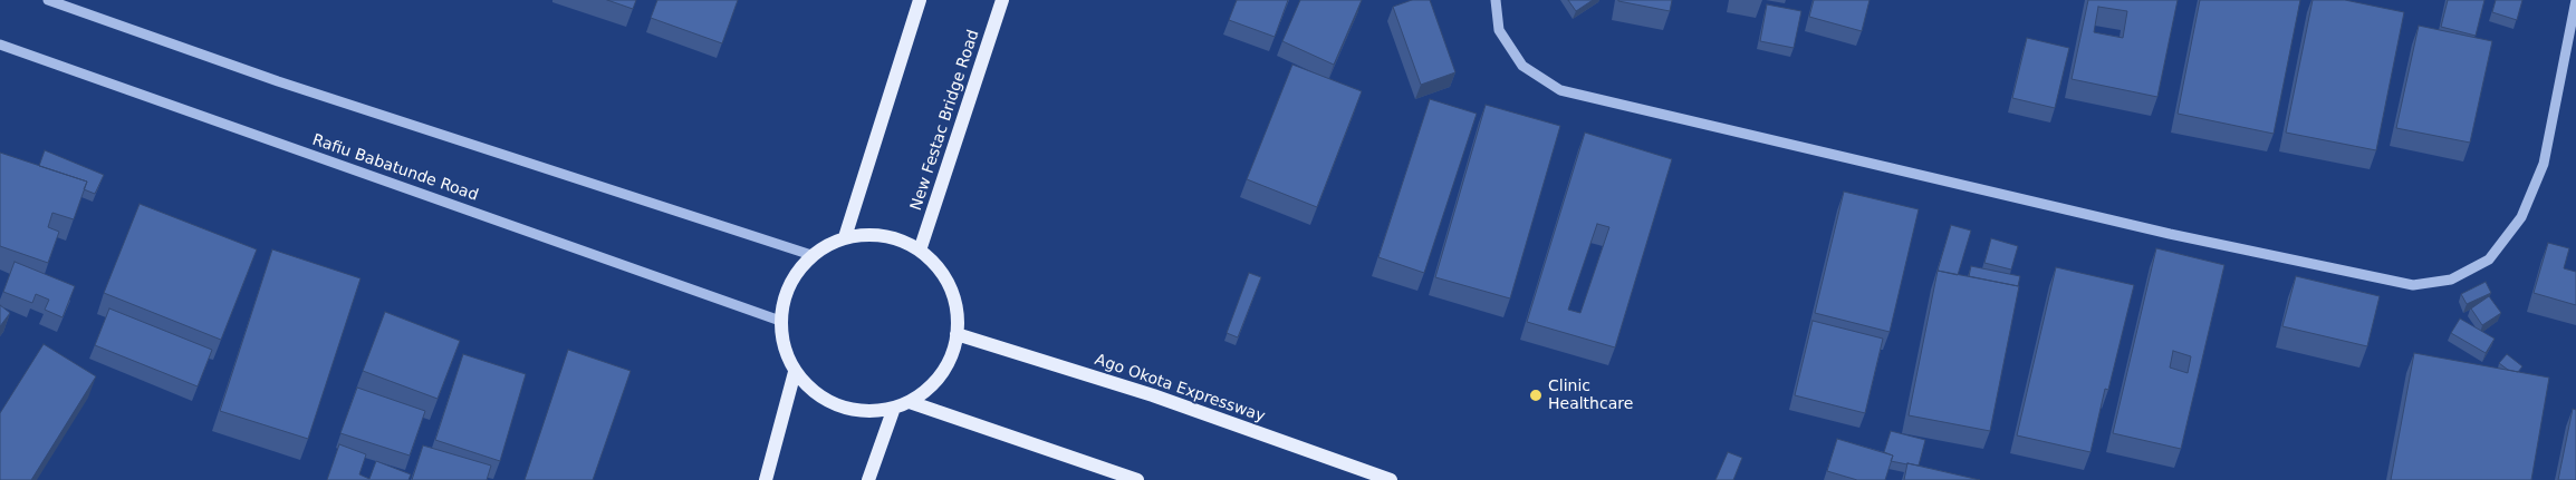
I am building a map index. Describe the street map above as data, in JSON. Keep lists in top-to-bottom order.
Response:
{
  "streets": {
    "main road": ["New Festac Bridge Road", "Ago Okota Expressway"],
    "street": ["Rafiu Babatunde Road"]
  },
  "crossings": [
    ["New Festac Bridge Road", "Rafiu Babatunde Road"],
    ["New Festac Bridge Road", "Ago Okota Expressway"],
    ["Rafiu Babatunde Road", "Ago Okota Expressway"]
  ],
  "places": ["Clinic Healthcare"]
}
